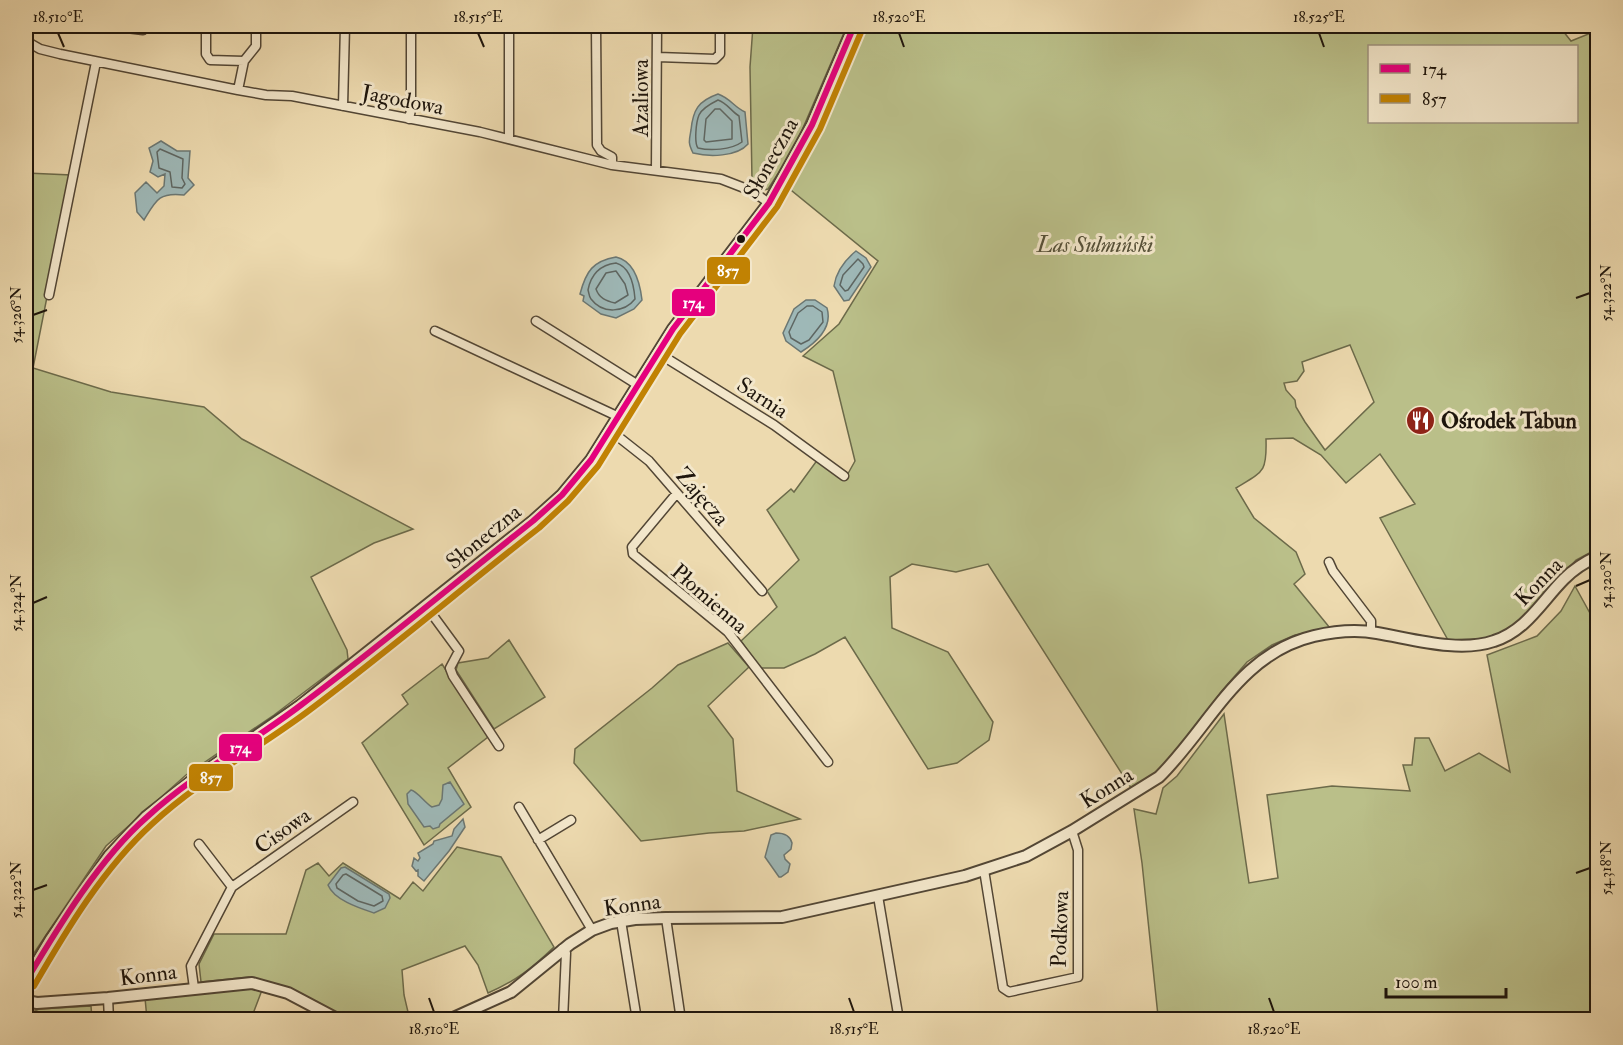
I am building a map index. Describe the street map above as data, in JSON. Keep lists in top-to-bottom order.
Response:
{
  "streets": {
    "street": [
      "Azaliowa",
      "Jagodowa",
      "Słoneczna",
      "Sarnia",
      "Zajęcza",
      "Konna",
      "Płomienna",
      "Cisowa",
      "Podkowa"
    ]
  },
  "crossings": [
    ["Azaliowa", "Jagodowa"],
    ["Jagodowa", "Słoneczna"],
    ["Słoneczna", "Sarnia"],
    ["Słoneczna", "Zajęcza"],
    ["Zajęcza", "Płomienna"],
    ["Konna", "Cisowa"],
    ["Konna", "Podkowa"]
  ],
  "parks": ["Las Sulmiński"],
  "places": {
    "restaurant": ["Ośrodek Tabun"]
  },
  "lines": ["transit line 174", "transit line 857"],
  "legend": ["174", "857"],
  "scale_bar": "100 m",
  "coordinates": [
    "18.510°E",
    "18.515°E",
    "18.520°E",
    "18.525°E",
    "54.322°N",
    "54.326°N",
    "54.320°N",
    "54.324°N",
    "54.318°N"
  ]
}
